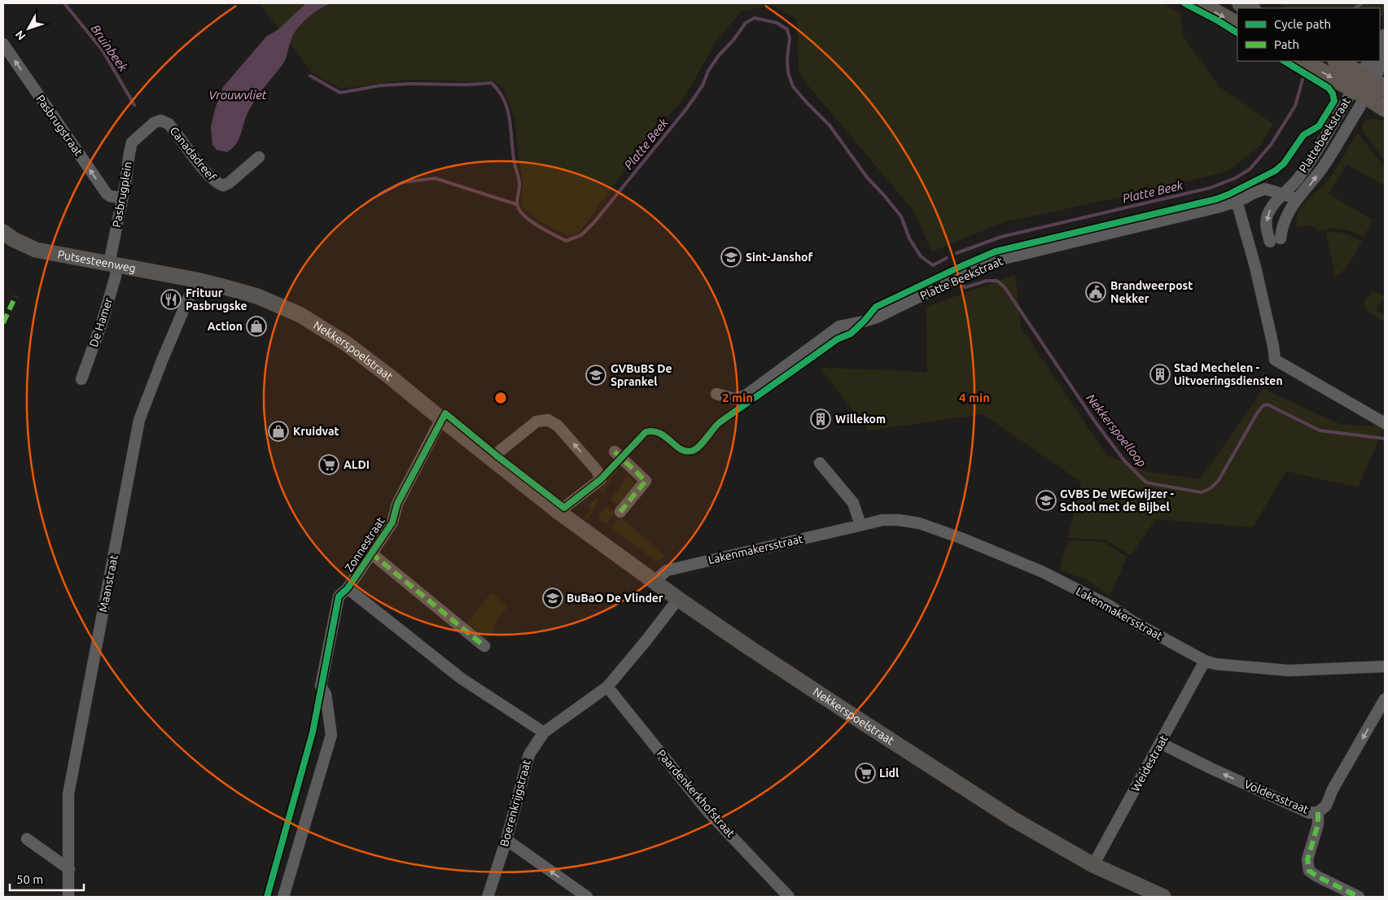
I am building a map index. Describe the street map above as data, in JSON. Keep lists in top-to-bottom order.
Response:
{
  "streets": {
    "main road": ["Putsesteenweg", "Nekkerspoelstraat"],
    "street": [
      "Pasbrugstraat",
      "Plattebeekstraat",
      "Canadadreef",
      "Pasbrugplein",
      "Platte Beekstraat",
      "De Hamer",
      "Zonnestraat",
      "Lakenmakersstraat",
      "Maanstraat",
      "Weidestraat",
      "Paardenkerkhofstraat",
      "Voldersstraat",
      "Boerenkrijgstraat"
    ]
  },
  "crossings": [
    ["Pasbrugstraat", "Pasbrugplein"],
    ["Plattebeekstraat", "Platte Beekstraat"],
    ["Canadadreef", "Pasbrugplein"],
    ["Pasbrugplein", "Putsesteenweg"],
    ["Pasbrugplein", "De Hamer"],
    ["Putsesteenweg", "De Hamer"],
    ["Putsesteenweg", "Nekkerspoelstraat"],
    ["Putsesteenweg", "Maanstraat"],
    ["Nekkerspoelstraat", "Zonnestraat"],
    ["Nekkerspoelstraat", "Lakenmakersstraat"],
    ["Nekkerspoelstraat", "Maanstraat"],
    ["Nekkerspoelstraat", "Weidestraat"],
    ["Nekkerspoelstraat", "Boerenkrijgstraat"],
    ["Zonnestraat", "Boerenkrijgstraat"],
    ["Lakenmakersstraat", "Weidestraat"],
    ["Weidestraat", "Voldersstraat"],
    ["Paardenkerkhofstraat", "Boerenkrijgstraat"]
  ],
  "one_way": ["Pasbrugstraat"],
  "water": [
    "Bruinbeek",
    "Vrouwvliet",
    "Platte Beek",
    "Nekkerspoelloop"
  ],
  "places": {
    "school or university": [
      "Sint-Janshof",
      "GVBuBS De Sprankel",
      "GVBS De WEGwijzer - School met de Bijbel",
      "BuBaO De Vlinder"
    ],
    "public building": ["Brandweerpost Nekker"],
    "restaurant": ["Frituur Pasbrugske"],
    "shop": ["Action", "Kruidvat"],
    "building": ["Stad Mechelen - Uitvoeringsdiensten", "Willekom"],
    "supermarket": ["ALDI", "Lidl"]
  },
  "legend": ["Cycle path", "Path"],
  "scale_bar": "50 m",
  "north": "bottom left",
  "rings": ["2 min", "4 min"]
}
